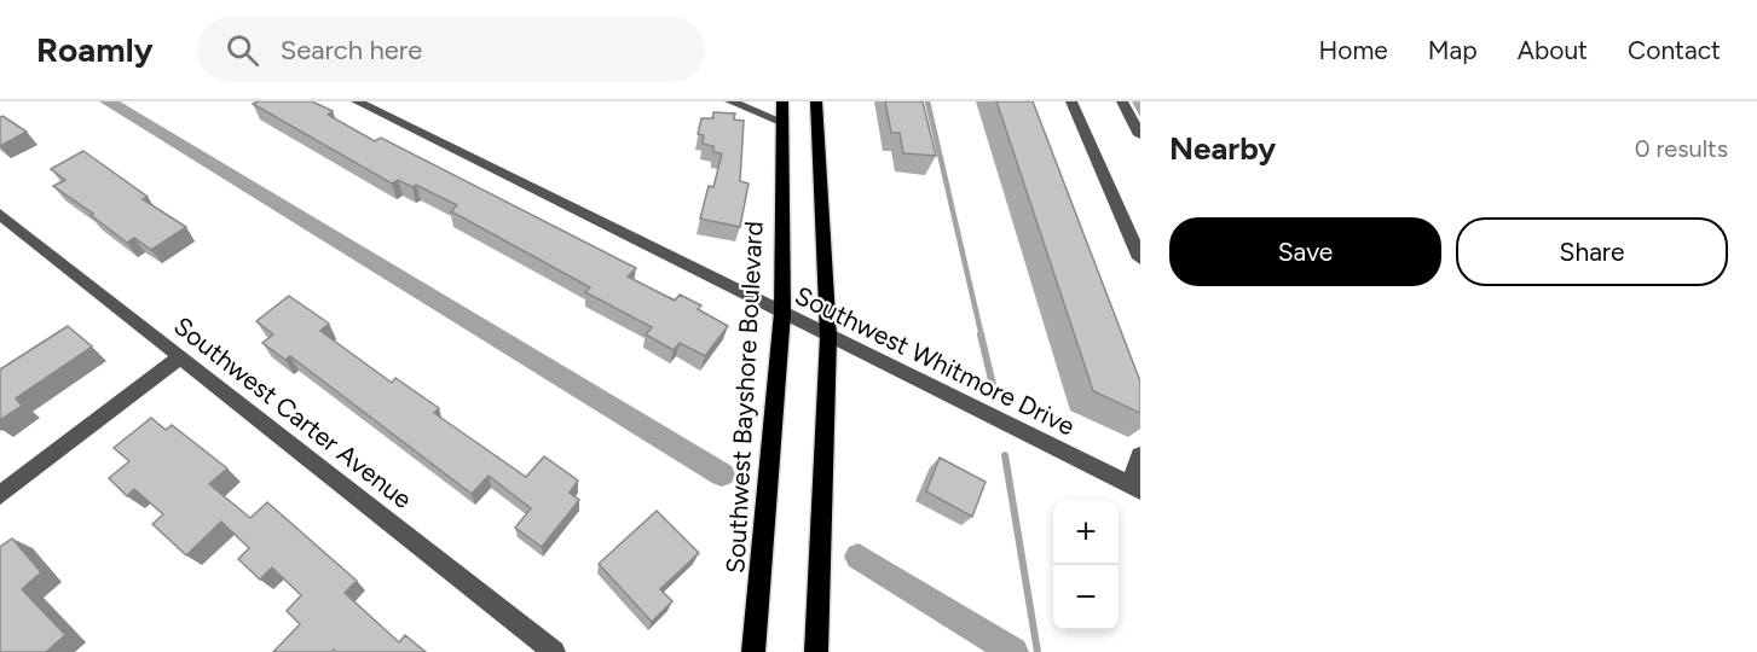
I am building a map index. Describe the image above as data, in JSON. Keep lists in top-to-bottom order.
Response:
{
  "streets": {
    "main road": ["Southwest Bayshore Boulevard"],
    "street": ["Southwest Whitmore Drive", "Southwest Carter Avenue"]
  },
  "crossings": [
    ["Southwest Whitmore Drive", "Southwest Bayshore Boulevard"]
  ],
  "page": {
    "header": "Roamly",
    "search": "Search here",
    "nav": [
      "Home",
      "Map",
      "About",
      "Contact"
    ],
    "heading": ["Nearby", "0 results"],
    "buttons": ["Save", "Share"],
    "map_buttons": ["+", "−"]
  }
}
